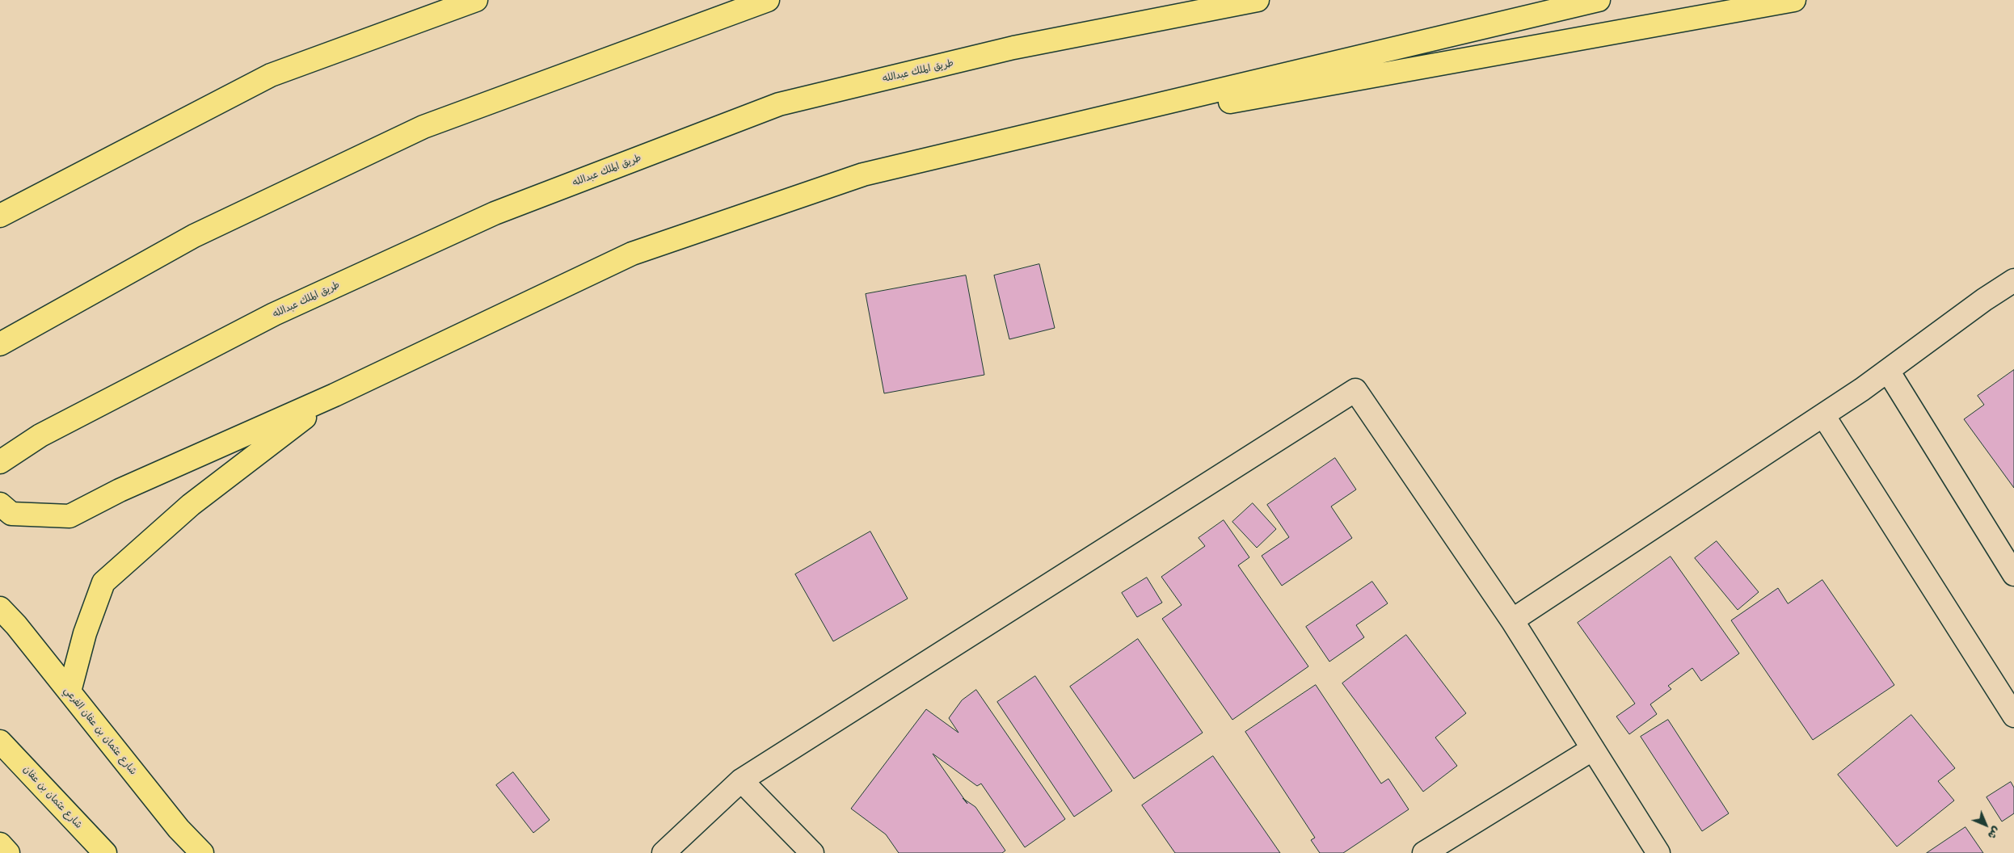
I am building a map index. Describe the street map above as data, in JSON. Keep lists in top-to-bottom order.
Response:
{
  "streets": {
    "main road": ["طريق الملك عبدالله", "شارع عثمان بن عفان الفرعي", "شارع عثمان بن عفان"]
  },
  "north": "bottom right"
}
